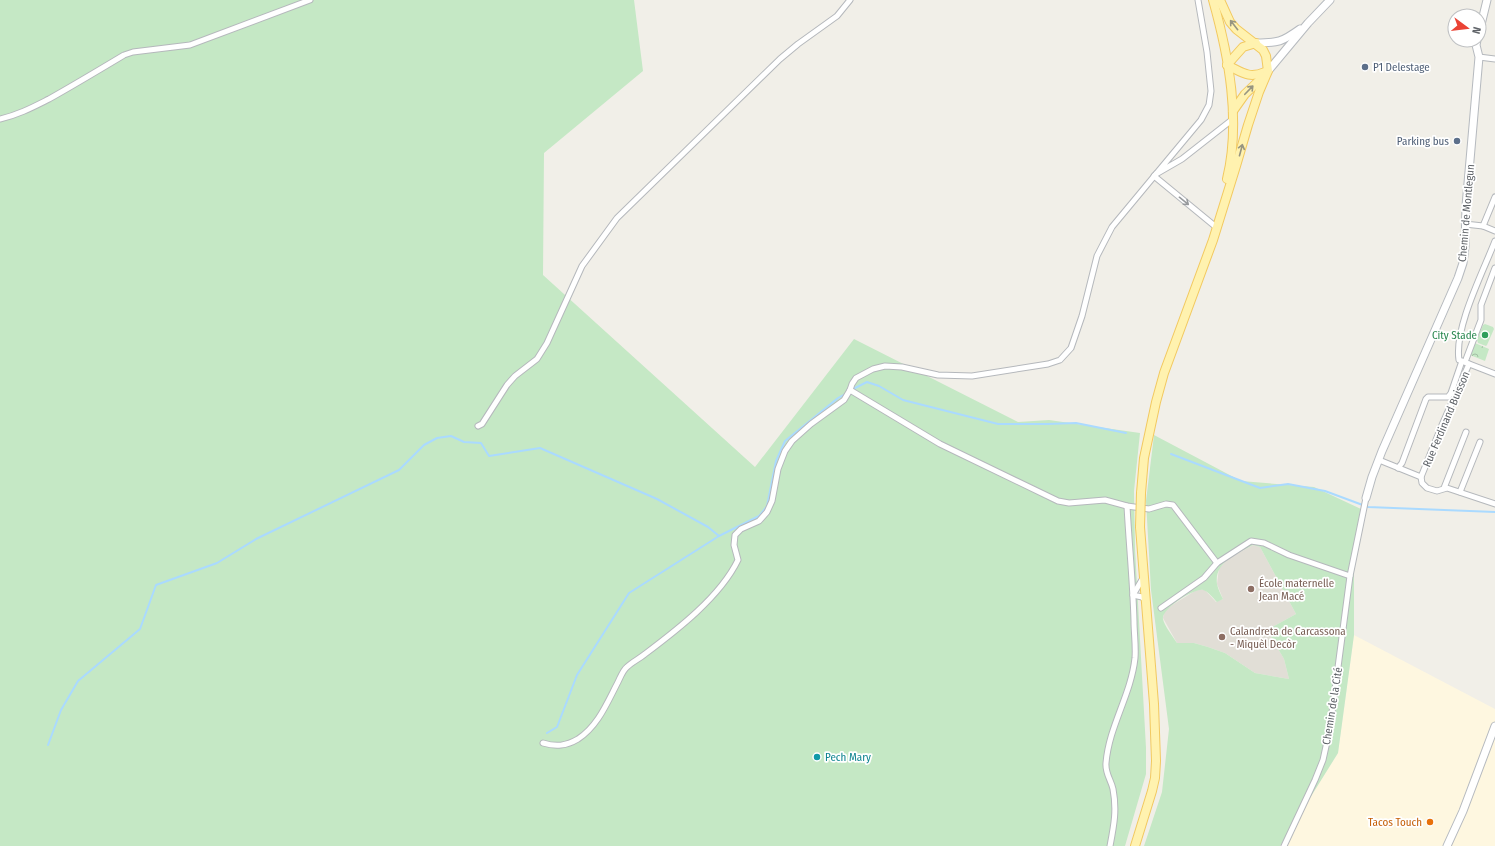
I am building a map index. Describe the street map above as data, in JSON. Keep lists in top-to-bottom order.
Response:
{
  "streets": {
    "street": ["Chemin de Montlegun", "Rue Ferdinand Buisson", "Chemin de la Cité"]
  },
  "crossings": [
    ["Chemin de Montlegun", "Rue Ferdinand Buisson"],
    ["Chemin de Montlegun", "Chemin de la Cité"]
  ],
  "places": [
    "P1 Delestage",
    "Parking bus",
    "City Stade",
    "École maternelle Jean Macé",
    "Calandreta de Carcassona - Miquèl Decòr",
    "Pech Mary",
    "Tacos Touch"
  ],
  "north": "right"
}
